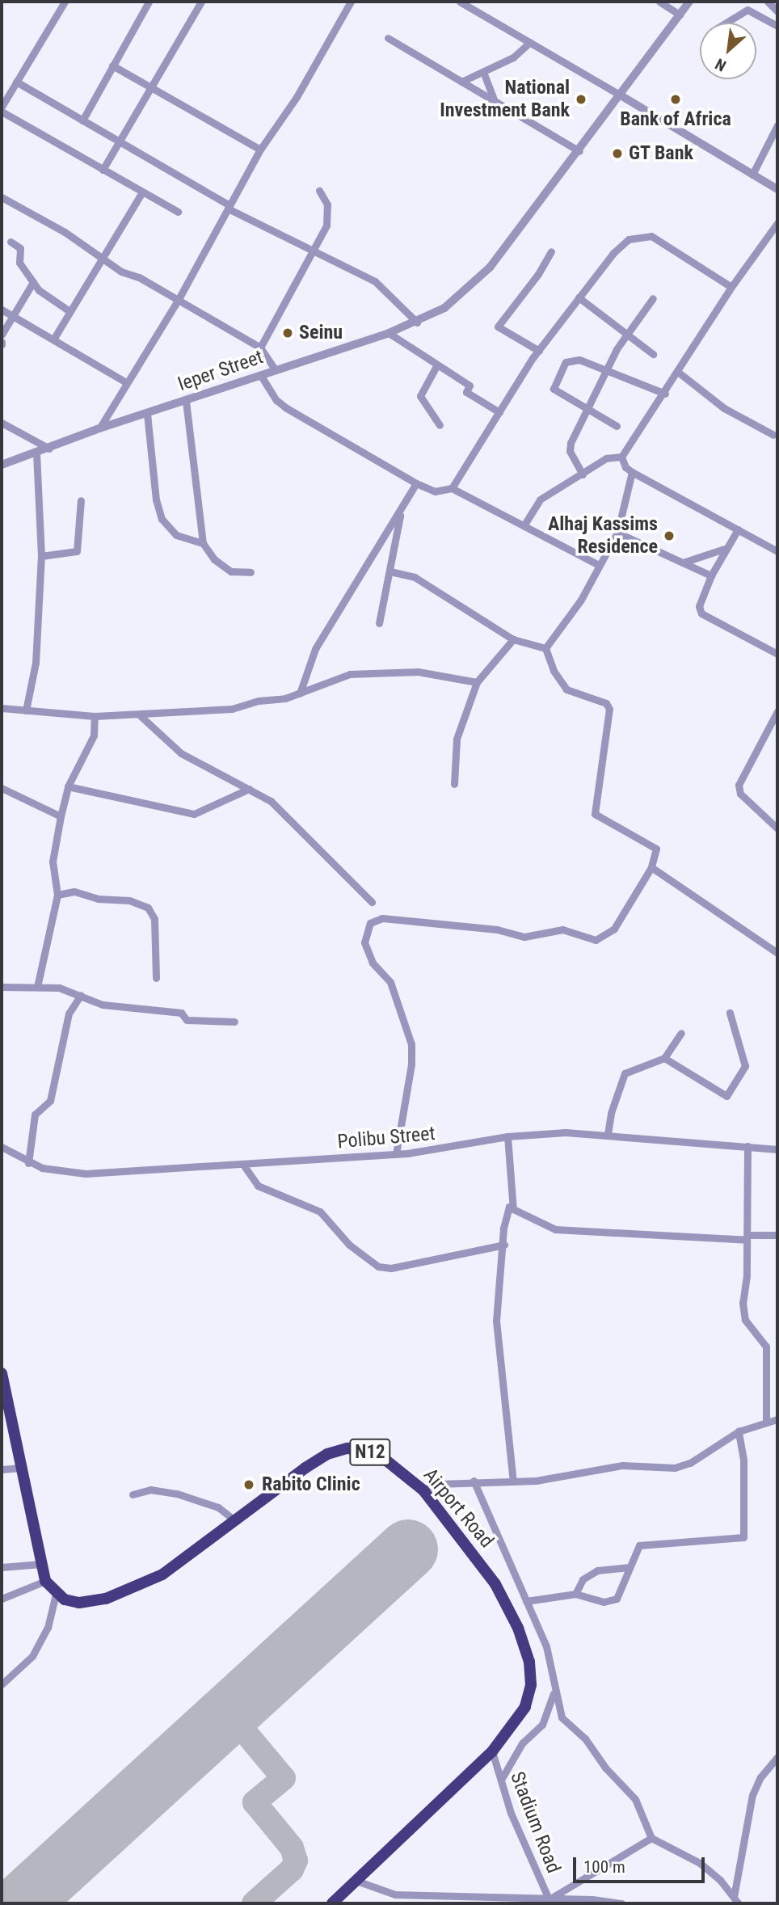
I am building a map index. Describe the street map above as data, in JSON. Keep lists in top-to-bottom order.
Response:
{
  "streets": {
    "highway": ["N12", "Airport Road"],
    "street": ["Ieper Street", "Polibu Street", "Stadium Road"]
  },
  "crossings": [
    ["Airport Road", "Stadium Road"]
  ],
  "places": [
    "National Investment Bank",
    "Bank of Africa",
    "GT Bank",
    "Seinu",
    "Alhaj Kassims Residence",
    "Rabito Clinic"
  ],
  "scale_bar": "100 m",
  "north": "bottom left"
}
